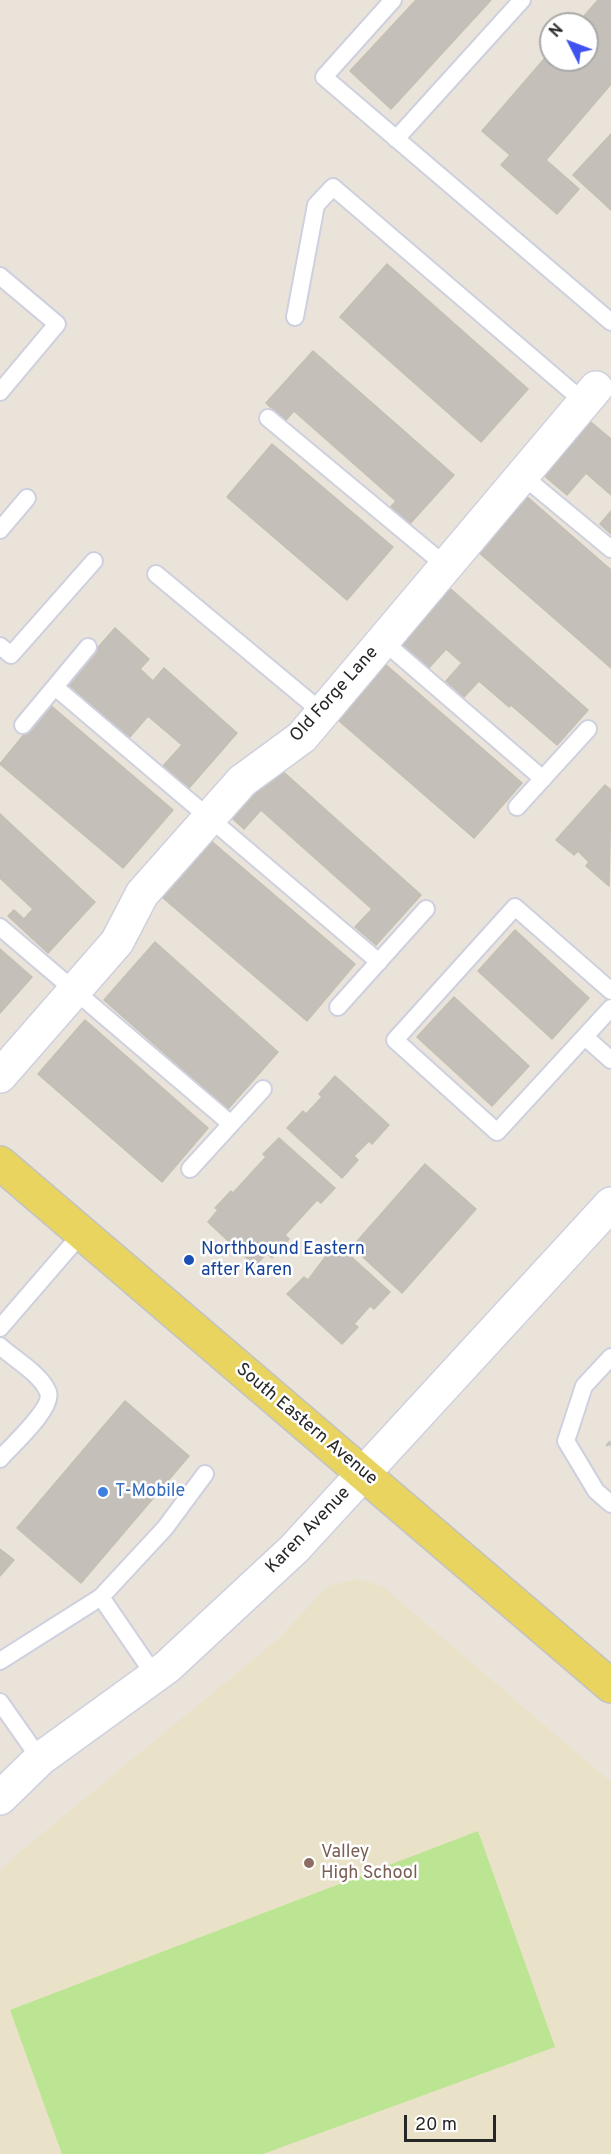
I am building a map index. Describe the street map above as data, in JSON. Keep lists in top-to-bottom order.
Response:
{
  "streets": {
    "main road": ["South Eastern Avenue"],
    "street": ["Old Forge Lane", "Karen Avenue"]
  },
  "crossings": [
    ["South Eastern Avenue", "Karen Avenue"]
  ],
  "places": ["Northbound Eastern after Karen", "T-Mobile", "Valley High School"],
  "scale_bar": "20 m",
  "north": "top left"
}
